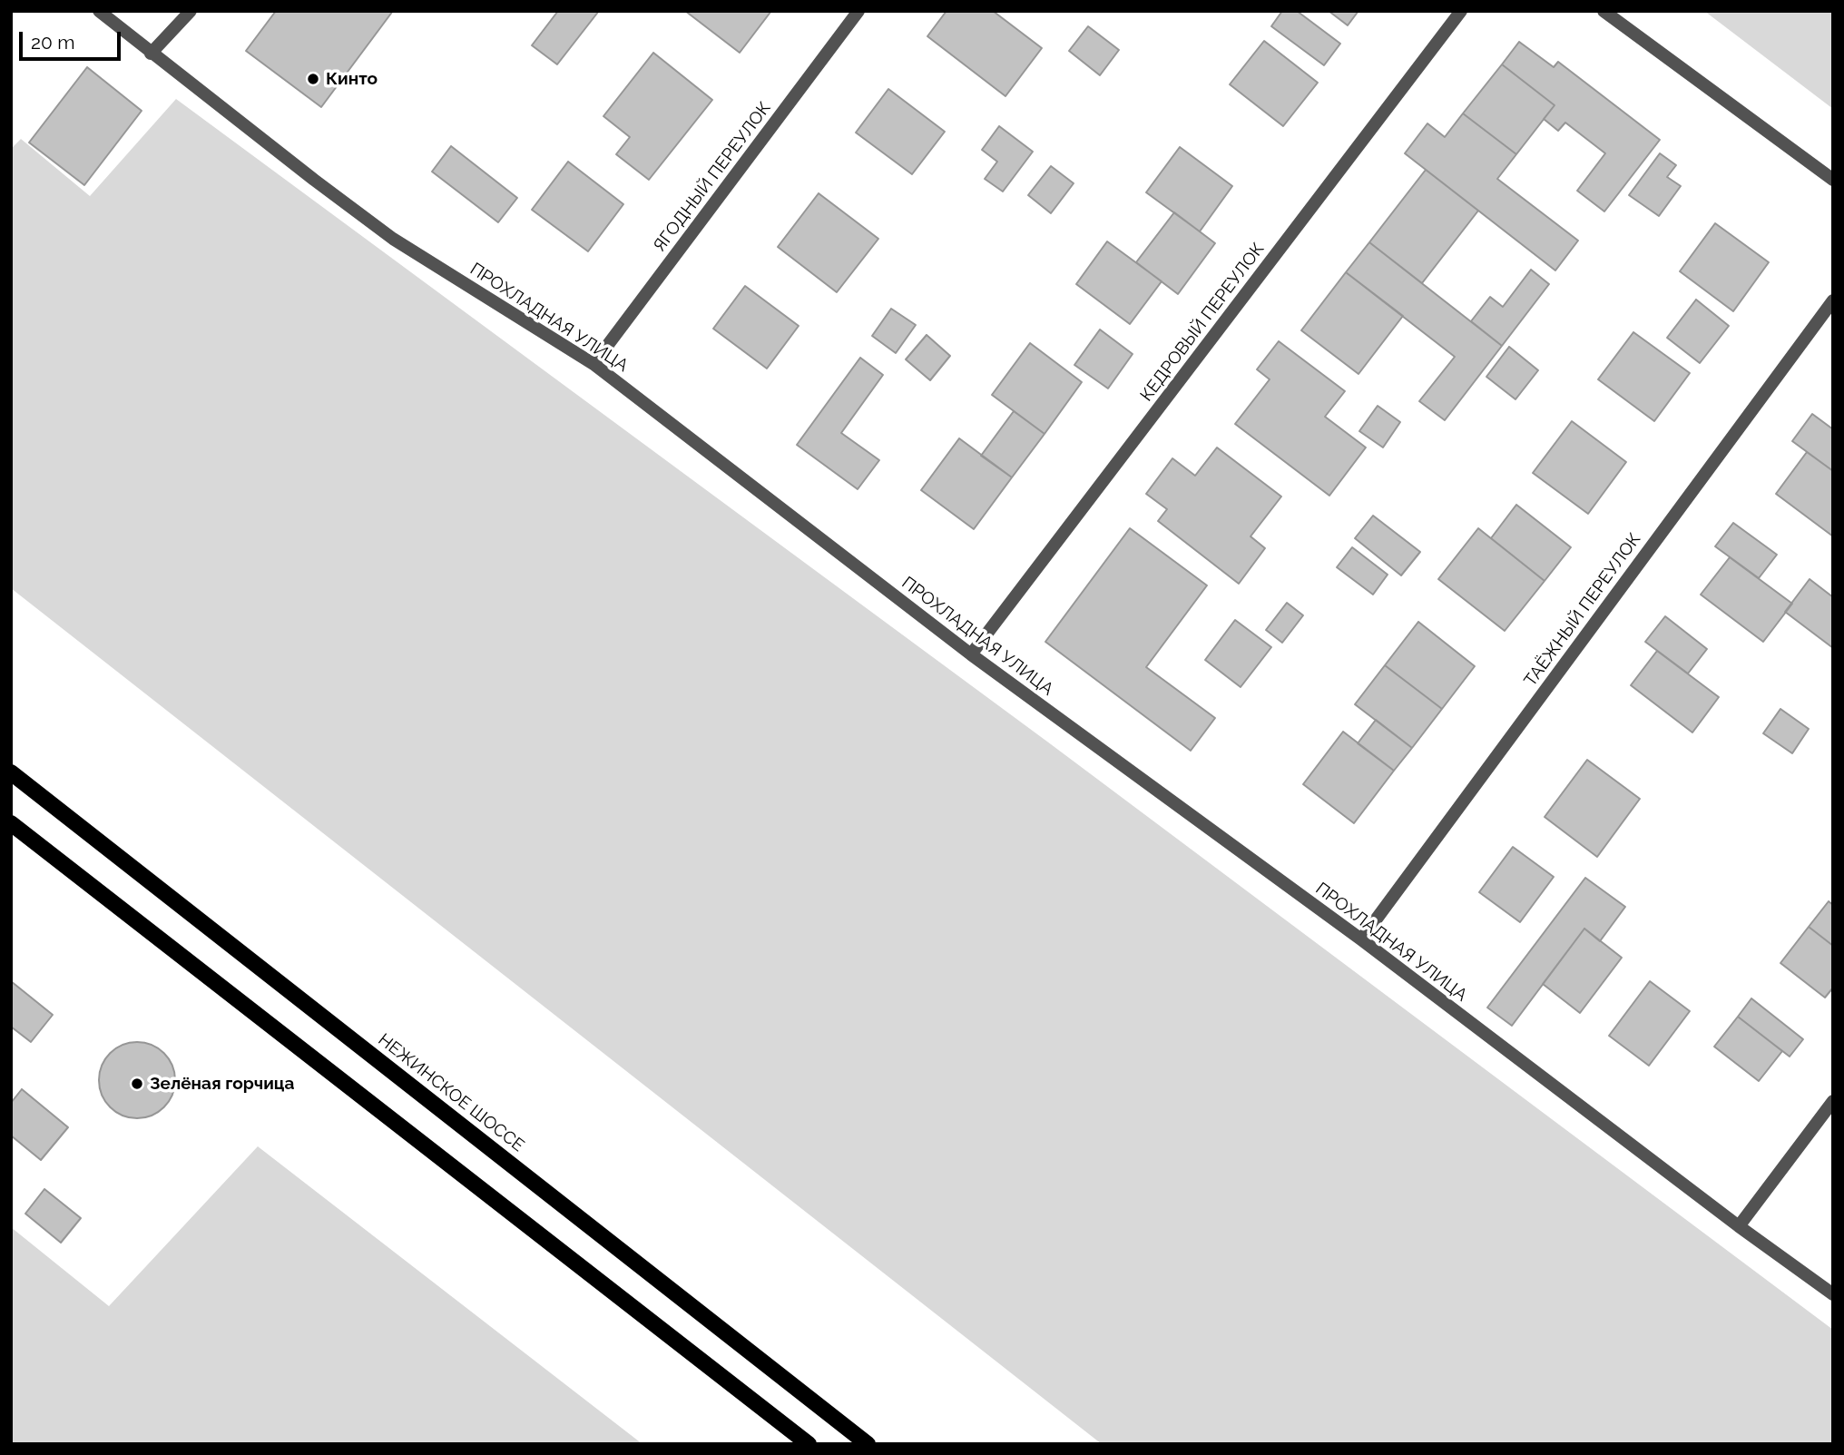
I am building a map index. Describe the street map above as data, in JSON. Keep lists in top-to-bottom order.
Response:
{
  "streets": {
    "main road": ["НЕЖИНСКОЕ ШОССЕ"],
    "street": [
      "ЯГОДНЫЙ ПЕРЕУЛОК",
      "ПРОХЛАДНАЯ УЛИЦА",
      "КЕДРОВЫЙ ПЕРЕУЛОК",
      "ТАЁЖНЫЙ ПЕРЕУЛОК"
    ]
  },
  "crossings": [
    ["ЯГОДНЫЙ ПЕРЕУЛОК", "ПРОХЛАДНАЯ УЛИЦА"],
    ["ПРОХЛАДНАЯ УЛИЦА", "КЕДРОВЫЙ ПЕРЕУЛОК"],
    ["ПРОХЛАДНАЯ УЛИЦА", "ТАЁЖНЫЙ ПЕРЕУЛОК"]
  ],
  "places": ["Кинто", "Зелёная горчица"],
  "scale_bar": "20 m"
}
